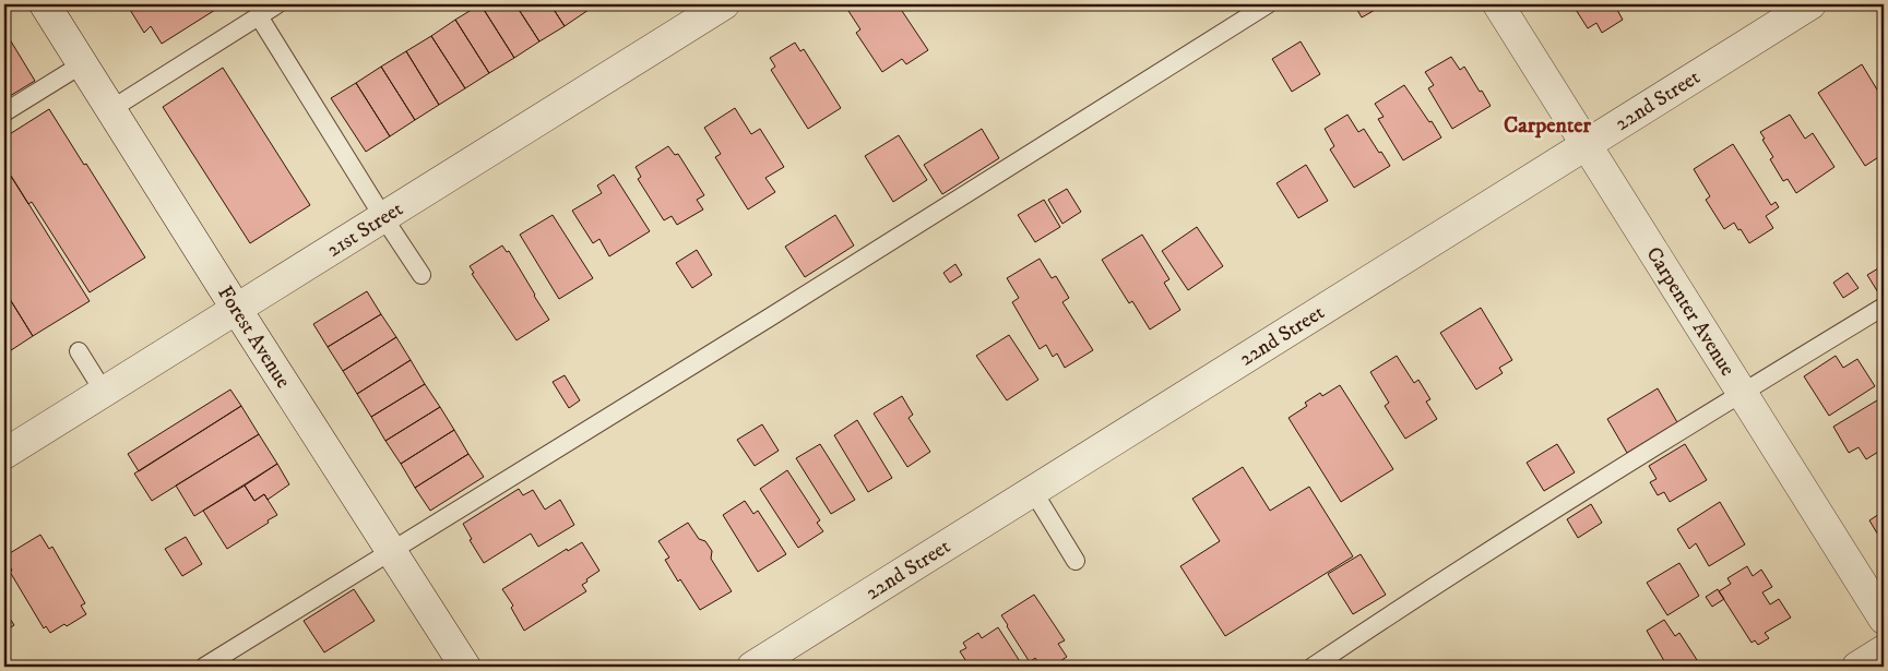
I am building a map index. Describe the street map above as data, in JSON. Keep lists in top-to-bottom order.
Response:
{
  "streets": {
    "street": [
      "22nd Street",
      "21st Street",
      "Carpenter Avenue",
      "Forest Avenue"
    ]
  },
  "crossings": [
    ["22nd Street", "Carpenter Avenue"],
    ["21st Street", "Forest Avenue"]
  ],
  "districts": ["Carpenter"]
}
